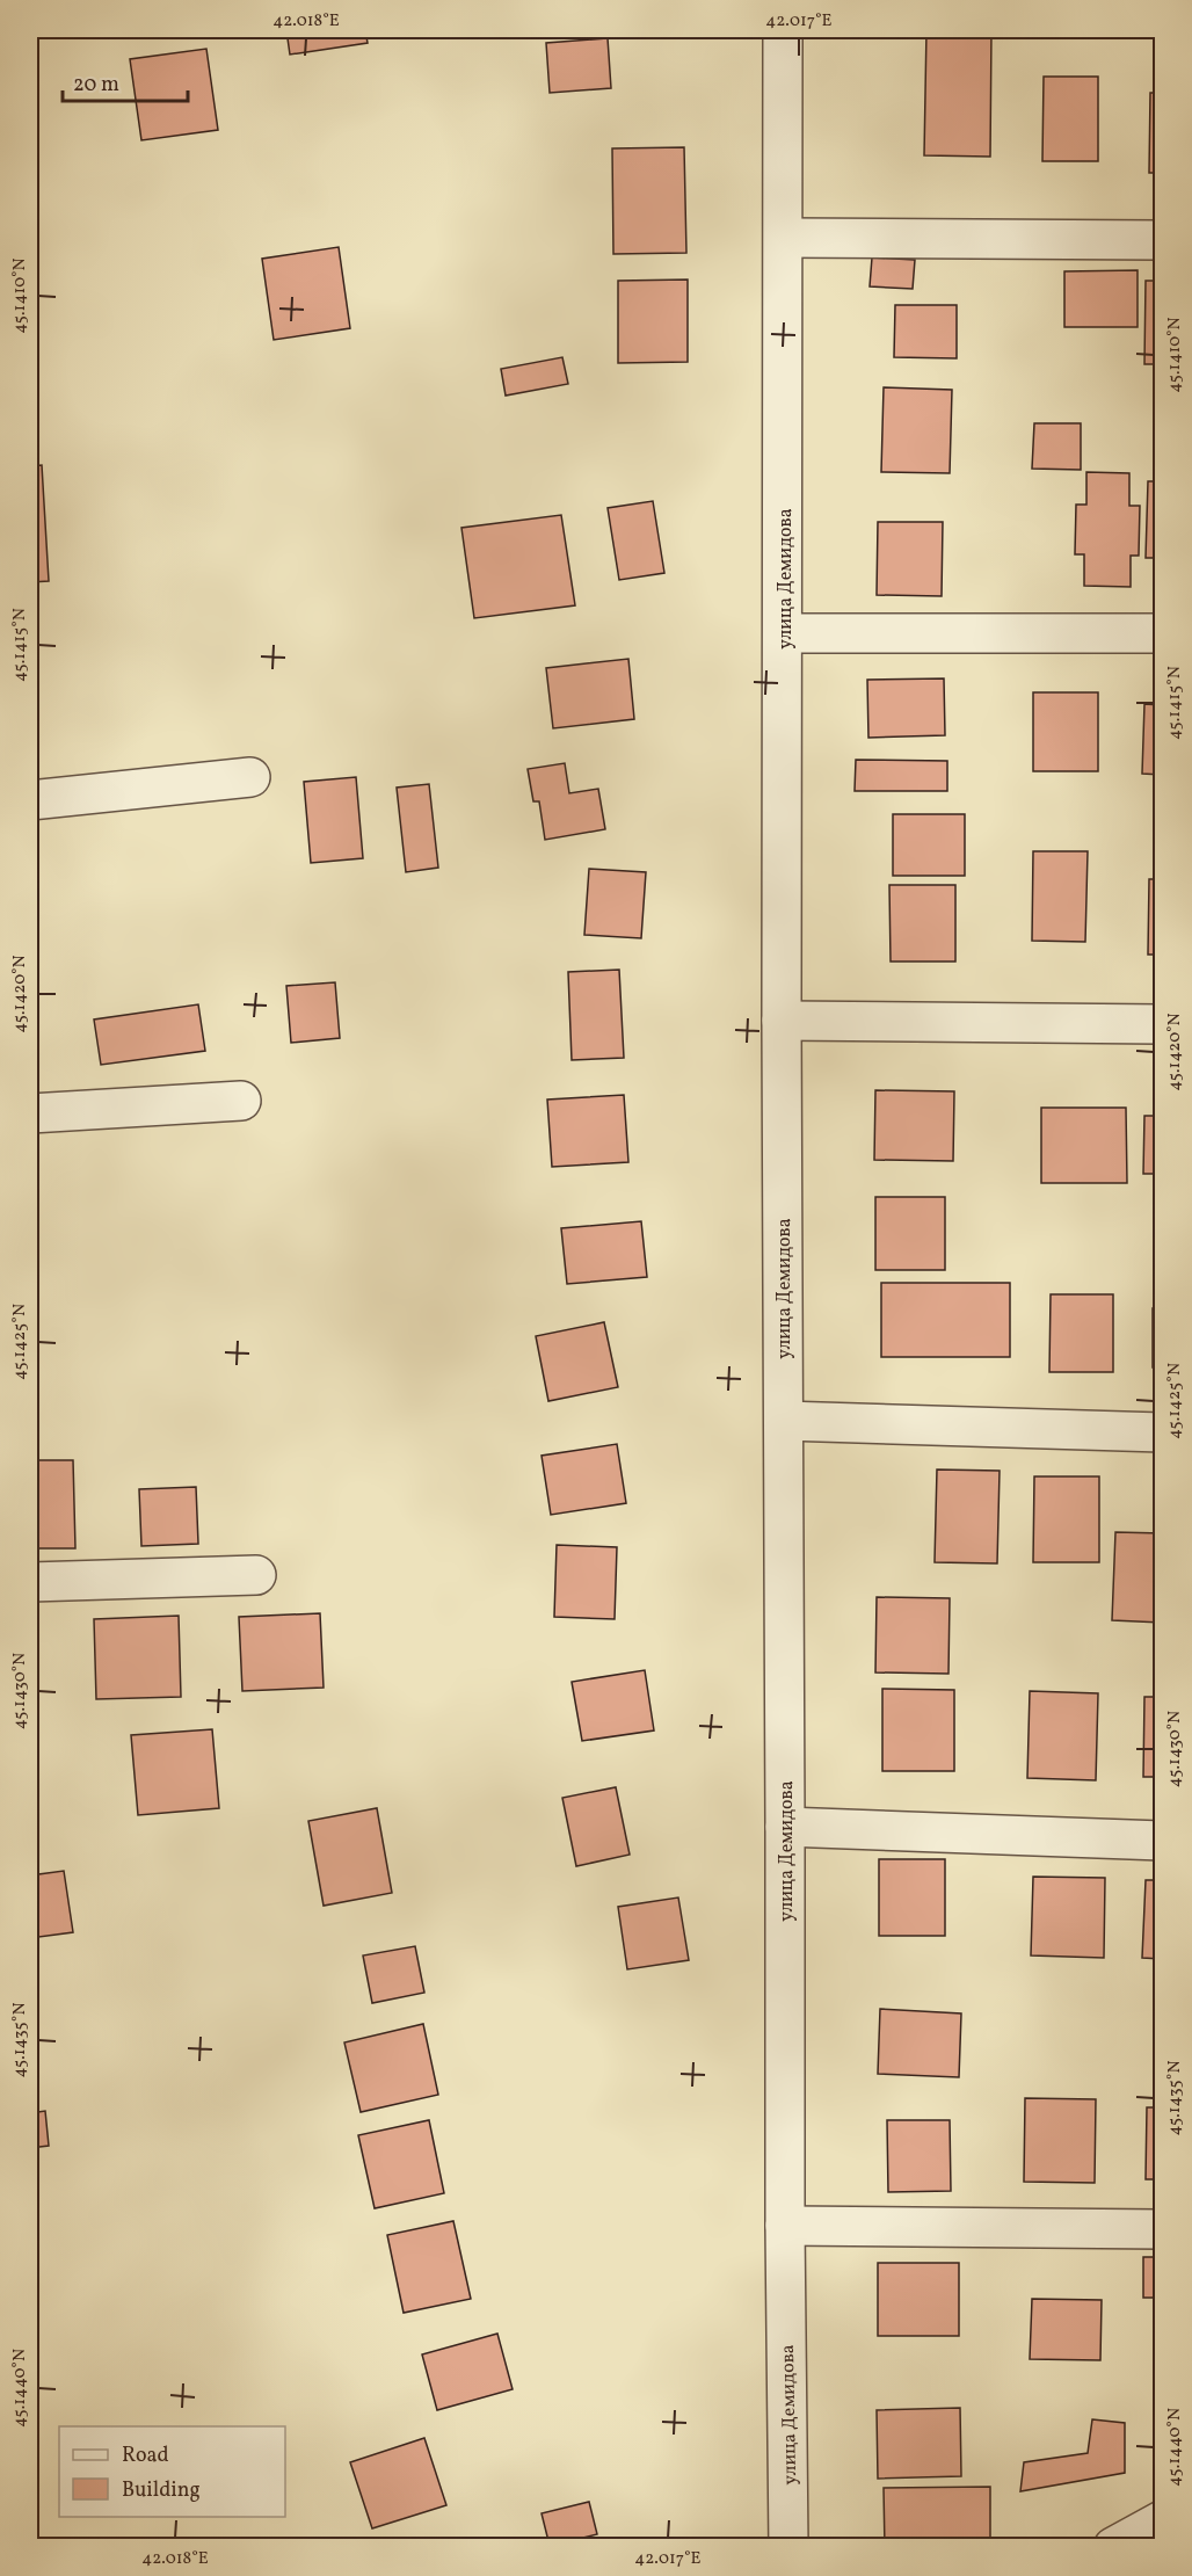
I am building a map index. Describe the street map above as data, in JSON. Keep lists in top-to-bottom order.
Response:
{
  "streets": {
    "street": ["улица Демидова"]
  },
  "legend": ["Road", "Building"],
  "scale_bar": "20 m",
  "coordinates": [
    "42.018°E",
    "42.017°E",
    "45.1410°N",
    "45.1415°N",
    "45.1420°N",
    "45.1425°N",
    "45.1430°N",
    "45.1435°N",
    "45.1440°N"
  ]
}
